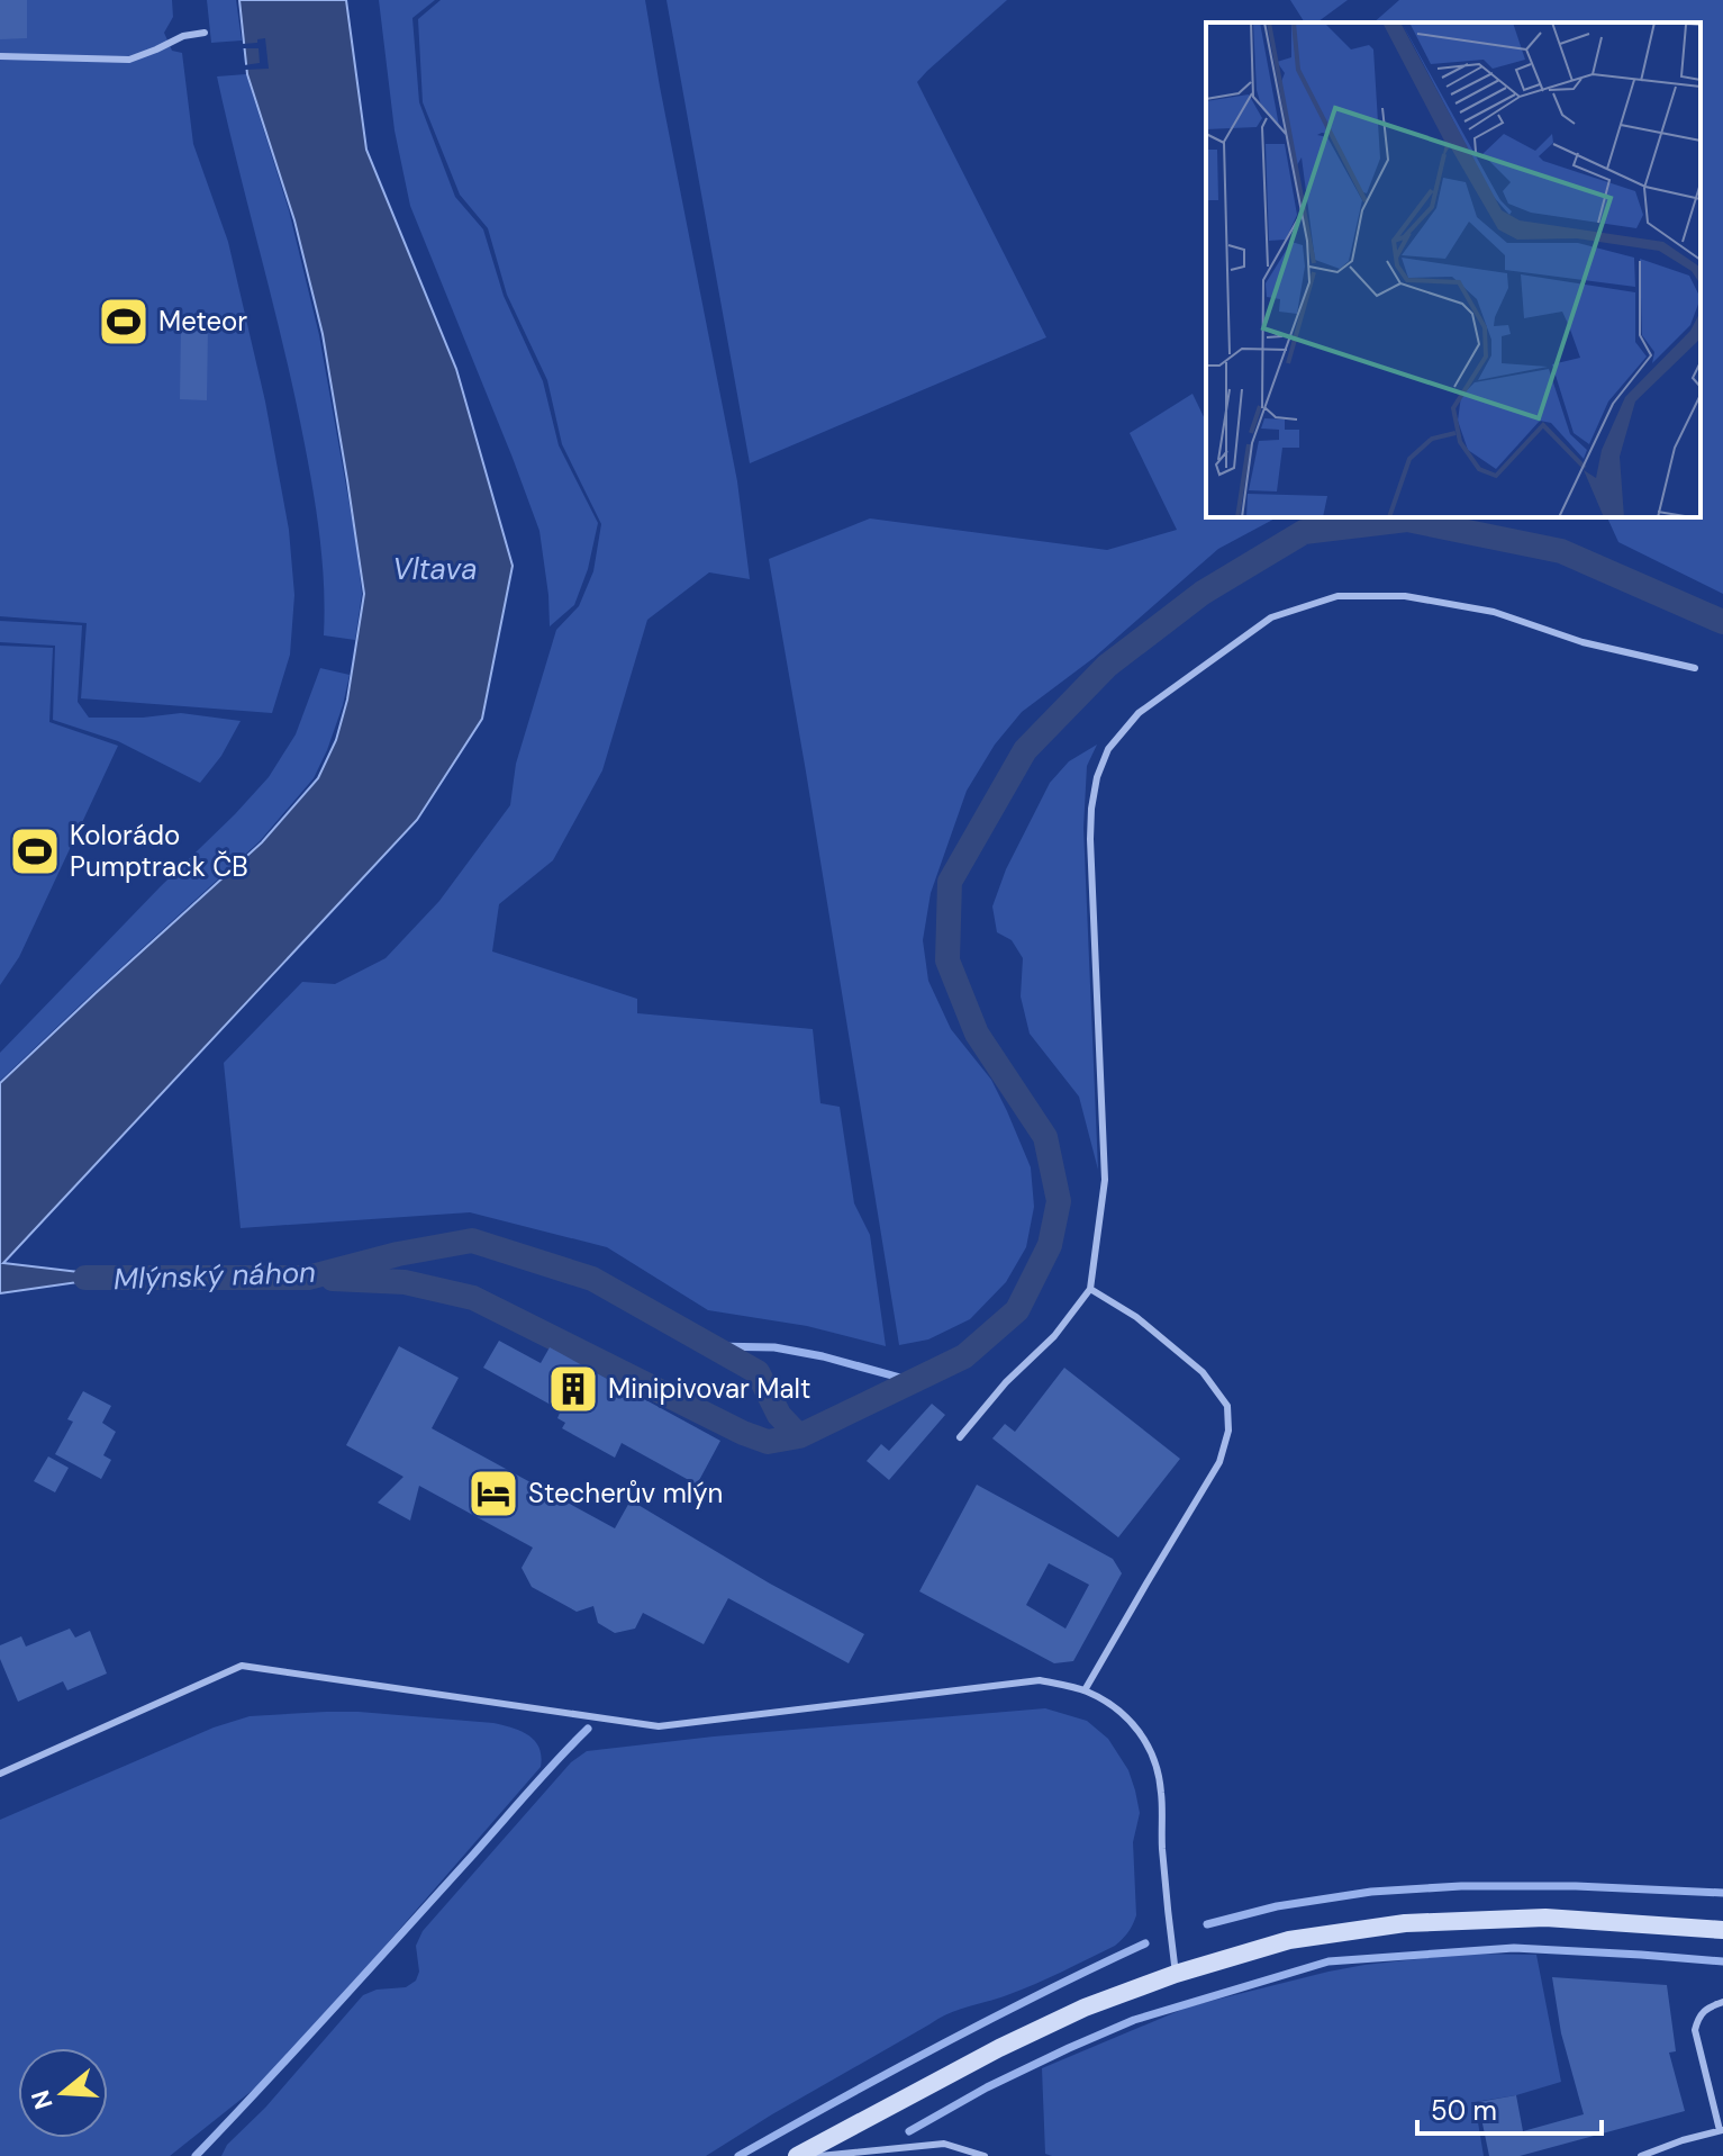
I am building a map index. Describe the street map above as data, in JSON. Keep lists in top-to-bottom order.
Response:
{
  "water": ["Vltava", "Mlýnský náhon"],
  "places": {
    "sports": ["Meteor", "Kolorádo Pumptrack ČB"],
    "building": ["Minipivovar Malt"],
    "hotel": ["Stecherův mlýn"]
  },
  "scale_bar": "50 m",
  "north": "left"
}
